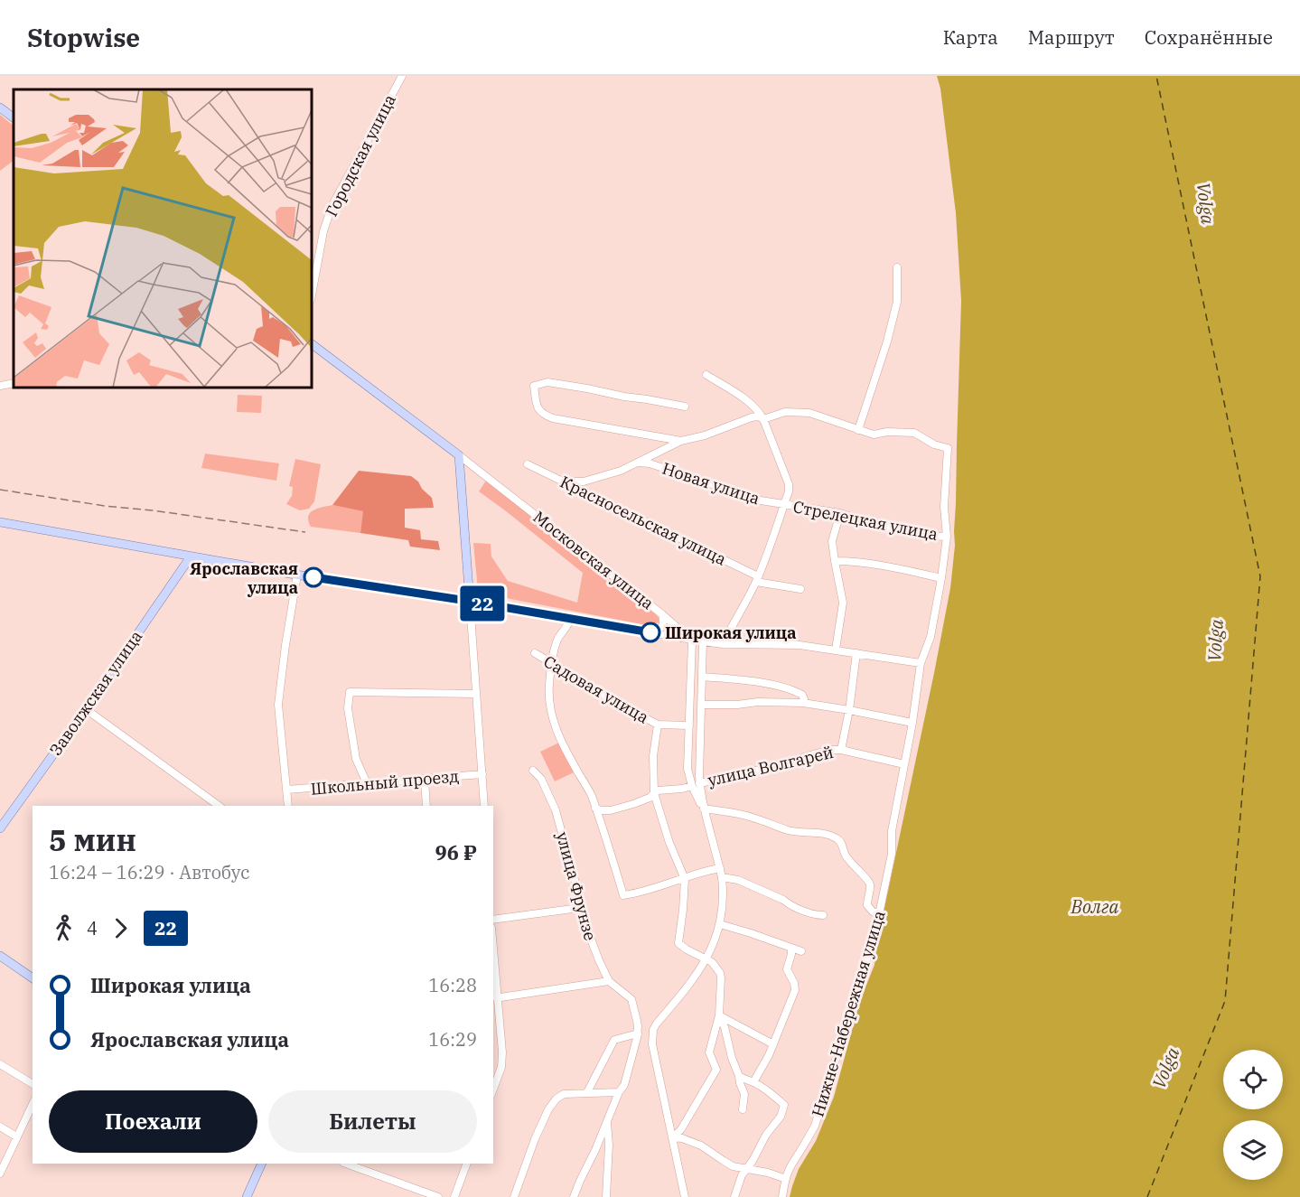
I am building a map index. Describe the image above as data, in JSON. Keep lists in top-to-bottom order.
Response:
{
  "streets": {
    "main road": ["Московская улица", "Заволжская улица"],
    "street": [
      "Городская улица",
      "Новая улица",
      "Красносельская улица",
      "Стрелецкая улица",
      "Садовая улица",
      "улица Волгарей",
      "Школьный проезд",
      "улица Фрунзе",
      "Нижне-Набережная улица"
    ]
  },
  "crossings": [
    ["Новая улица", "Стрелецкая улица"],
    ["Стрелецкая улица", "Нижне-Набережная улица"],
    ["улица Волгарей", "Нижне-Набережная улица"]
  ],
  "water": ["Volga", "Волга"],
  "places": ["Ярославская улица", "Широкая улица"],
  "lines": ["bus line 22"],
  "page": {
    "header": "Stopwise",
    "nav": ["Карта", "Маршрут", "Сохранённые"],
    "on_map": "22",
    "heading": ["5 мин", "16:24 – 16:29 · Автобус", "96 ₽"],
    "legs": ["4", "22"],
    "list": [
      {
        "name": "Широкая улица",
        "value": "16:28"
      },
      {
        "name": "Ярославская улица",
        "value": "16:29"
      }
    ],
    "buttons": ["Поехали", "Билеты"]
  }
}
